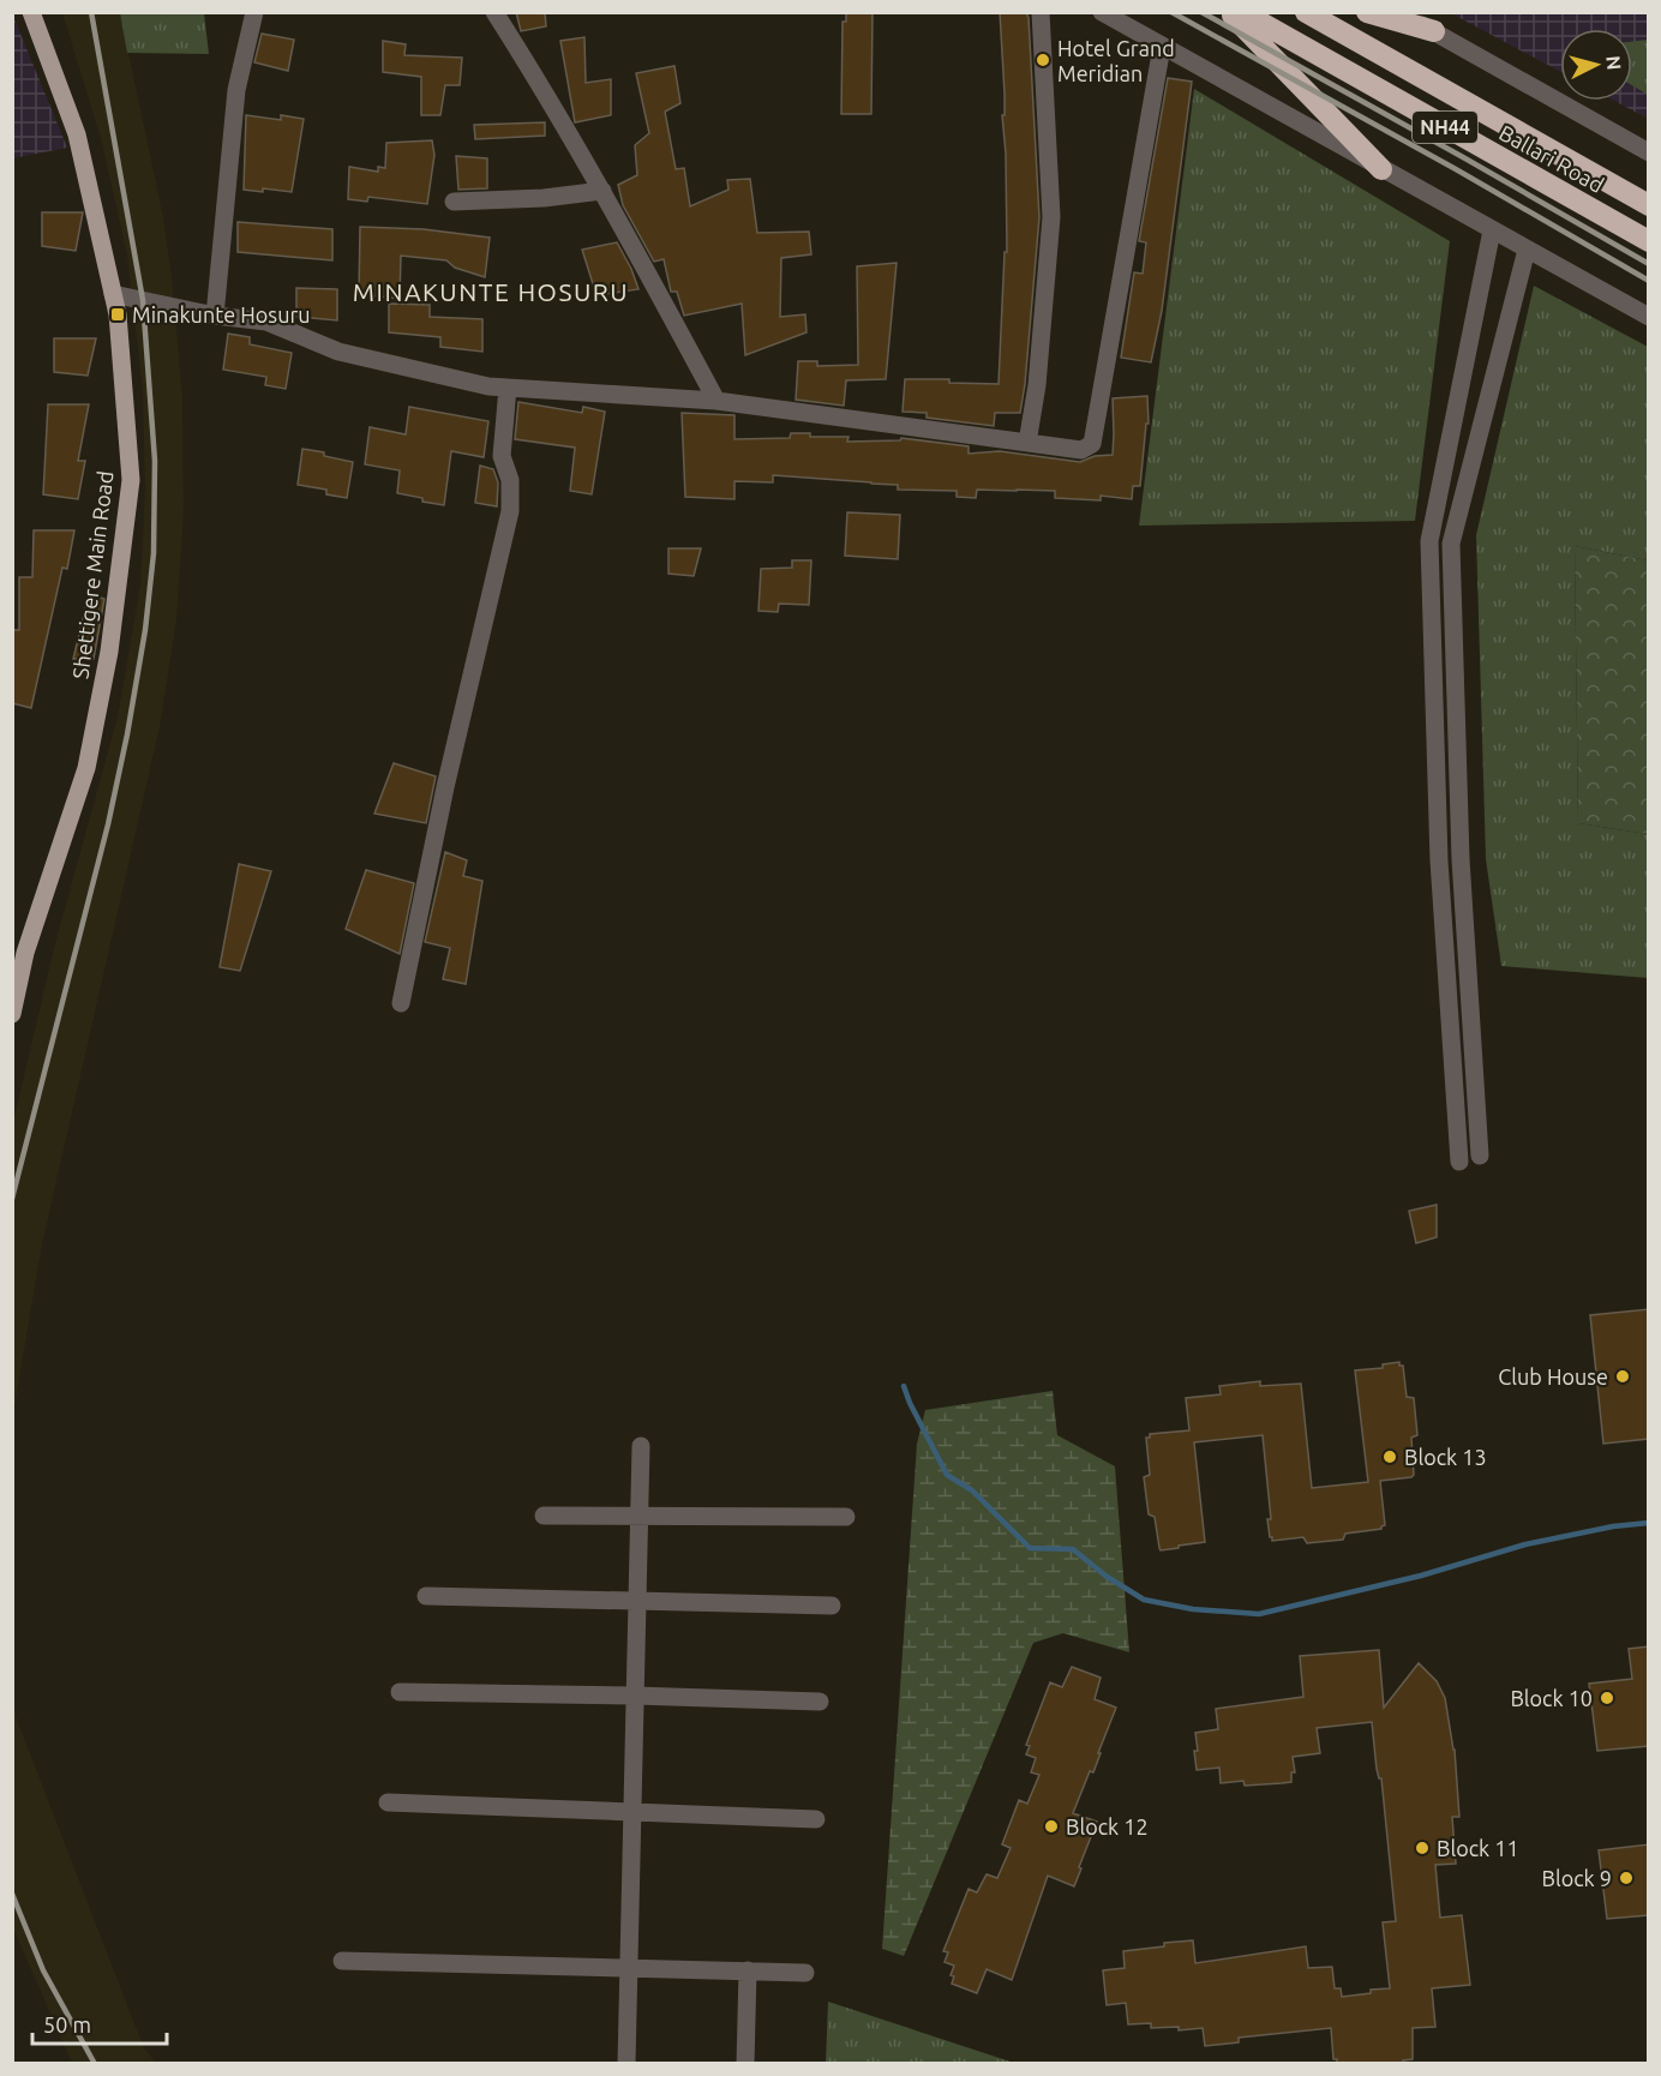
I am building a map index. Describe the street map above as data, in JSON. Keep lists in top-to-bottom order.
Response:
{
  "streets": {
    "highway": ["NH44", "Ballari Road"],
    "main road": ["Shettigere Main Road"]
  },
  "districts": ["MINAKUNTE HOSURU"],
  "places": {
    "other": [
      "Hotel Grand Meridian",
      "Club House",
      "Block 13",
      "Block 10",
      "Block 12",
      "Block 11",
      "Block 9"
    ],
    "transit": ["Minakunte Hosuru"]
  },
  "scale_bar": "50 m",
  "north": "right"
}
